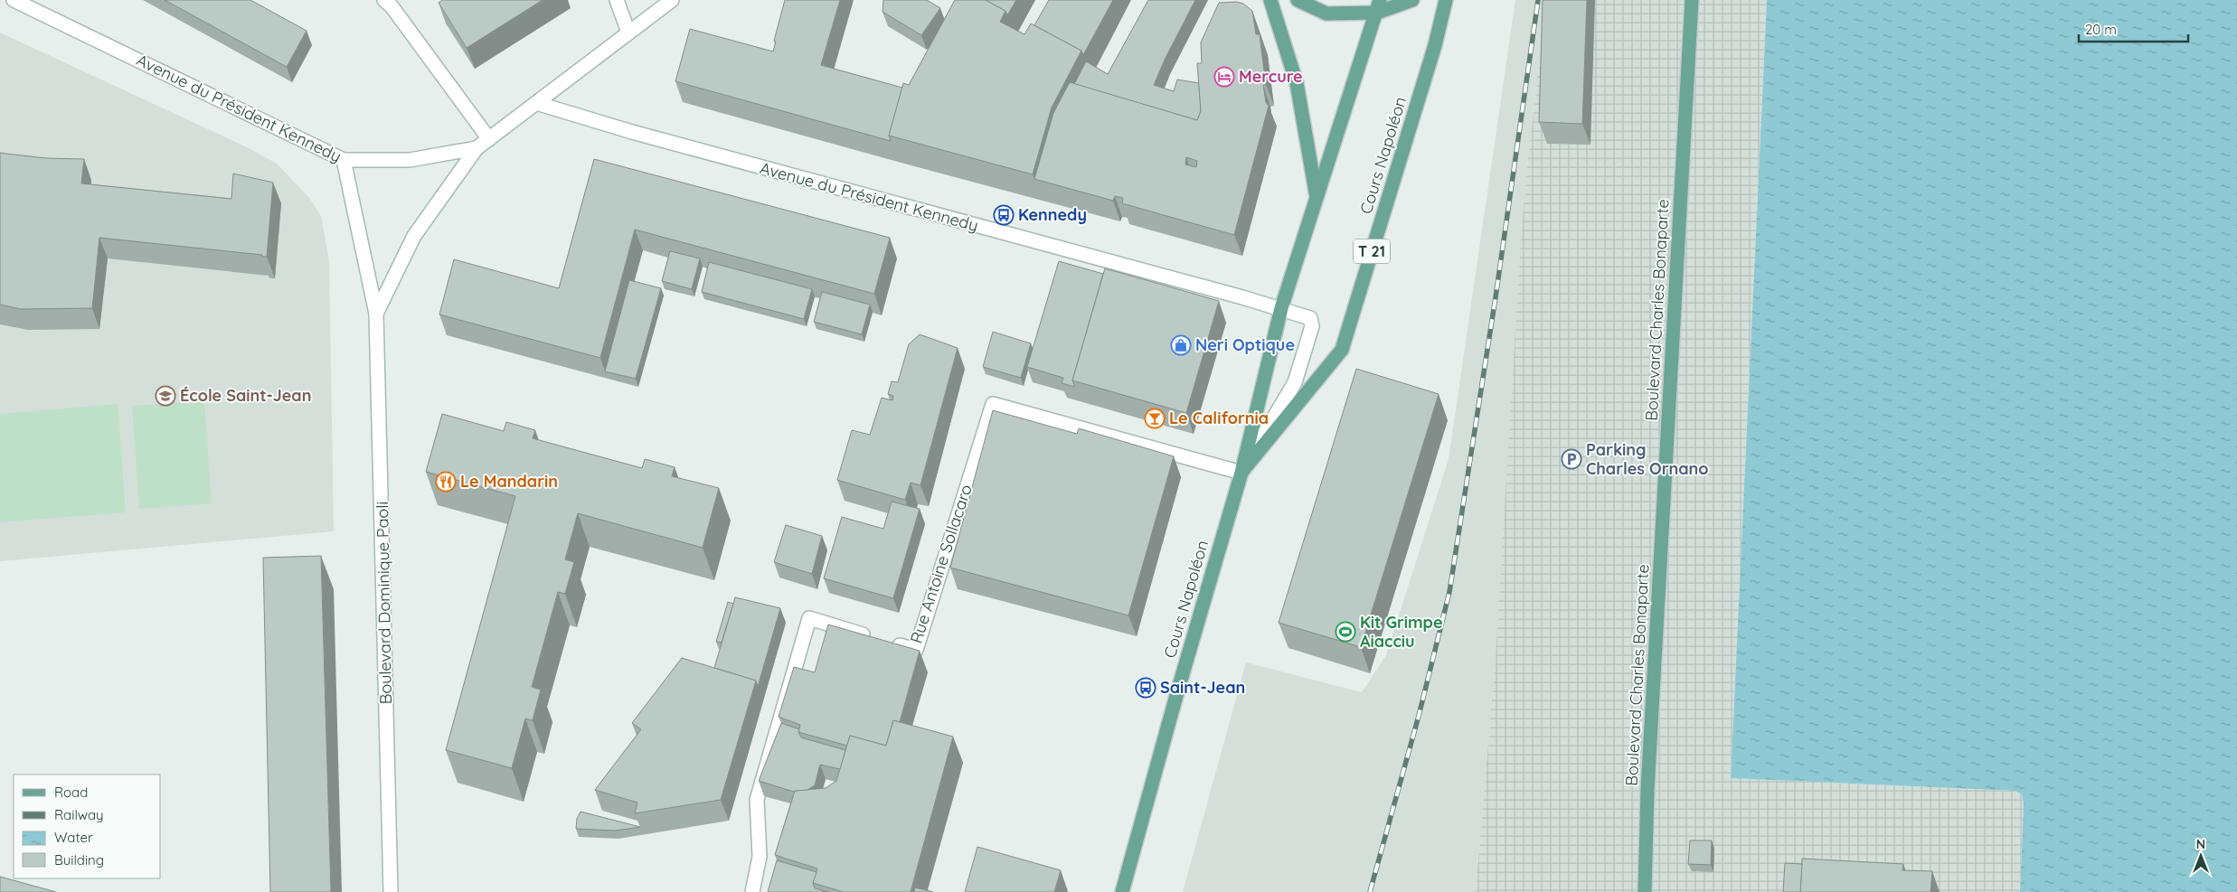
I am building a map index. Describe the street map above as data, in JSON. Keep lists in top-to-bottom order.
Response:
{
  "streets": {
    "main road": [
      "Avenue du Président Kennedy",
      "Cours Napoléon",
      "T 21",
      "Boulevard Charles Bonaparte",
      "Rue Antoine Sollacaro",
      "Boulevard Dominique Paoli"
    ]
  },
  "crossings": [
    ["Avenue du Président Kennedy", "Cours Napoléon"],
    ["Avenue du Président Kennedy", "Rue Antoine Sollacaro"],
    ["Avenue du Président Kennedy", "Boulevard Dominique Paoli"],
    ["Cours Napoléon", "Rue Antoine Sollacaro"]
  ],
  "places": {
    "hotel": ["Mercure"],
    "bus stop": ["Kennedy", "Saint-Jean"],
    "shop": ["Neri Optique"],
    "school or university": ["École Saint-Jean"],
    "bar": ["Le California"],
    "parking": ["Parking Charles Ornano"],
    "restaurant": ["Le Mandarin"],
    "sports": ["Kit Grimpe Aiacciu"]
  },
  "legend": [
    "Road",
    "Railway",
    "Water",
    "Building"
  ],
  "scale_bar": "20 m",
  "north": "top"
}
